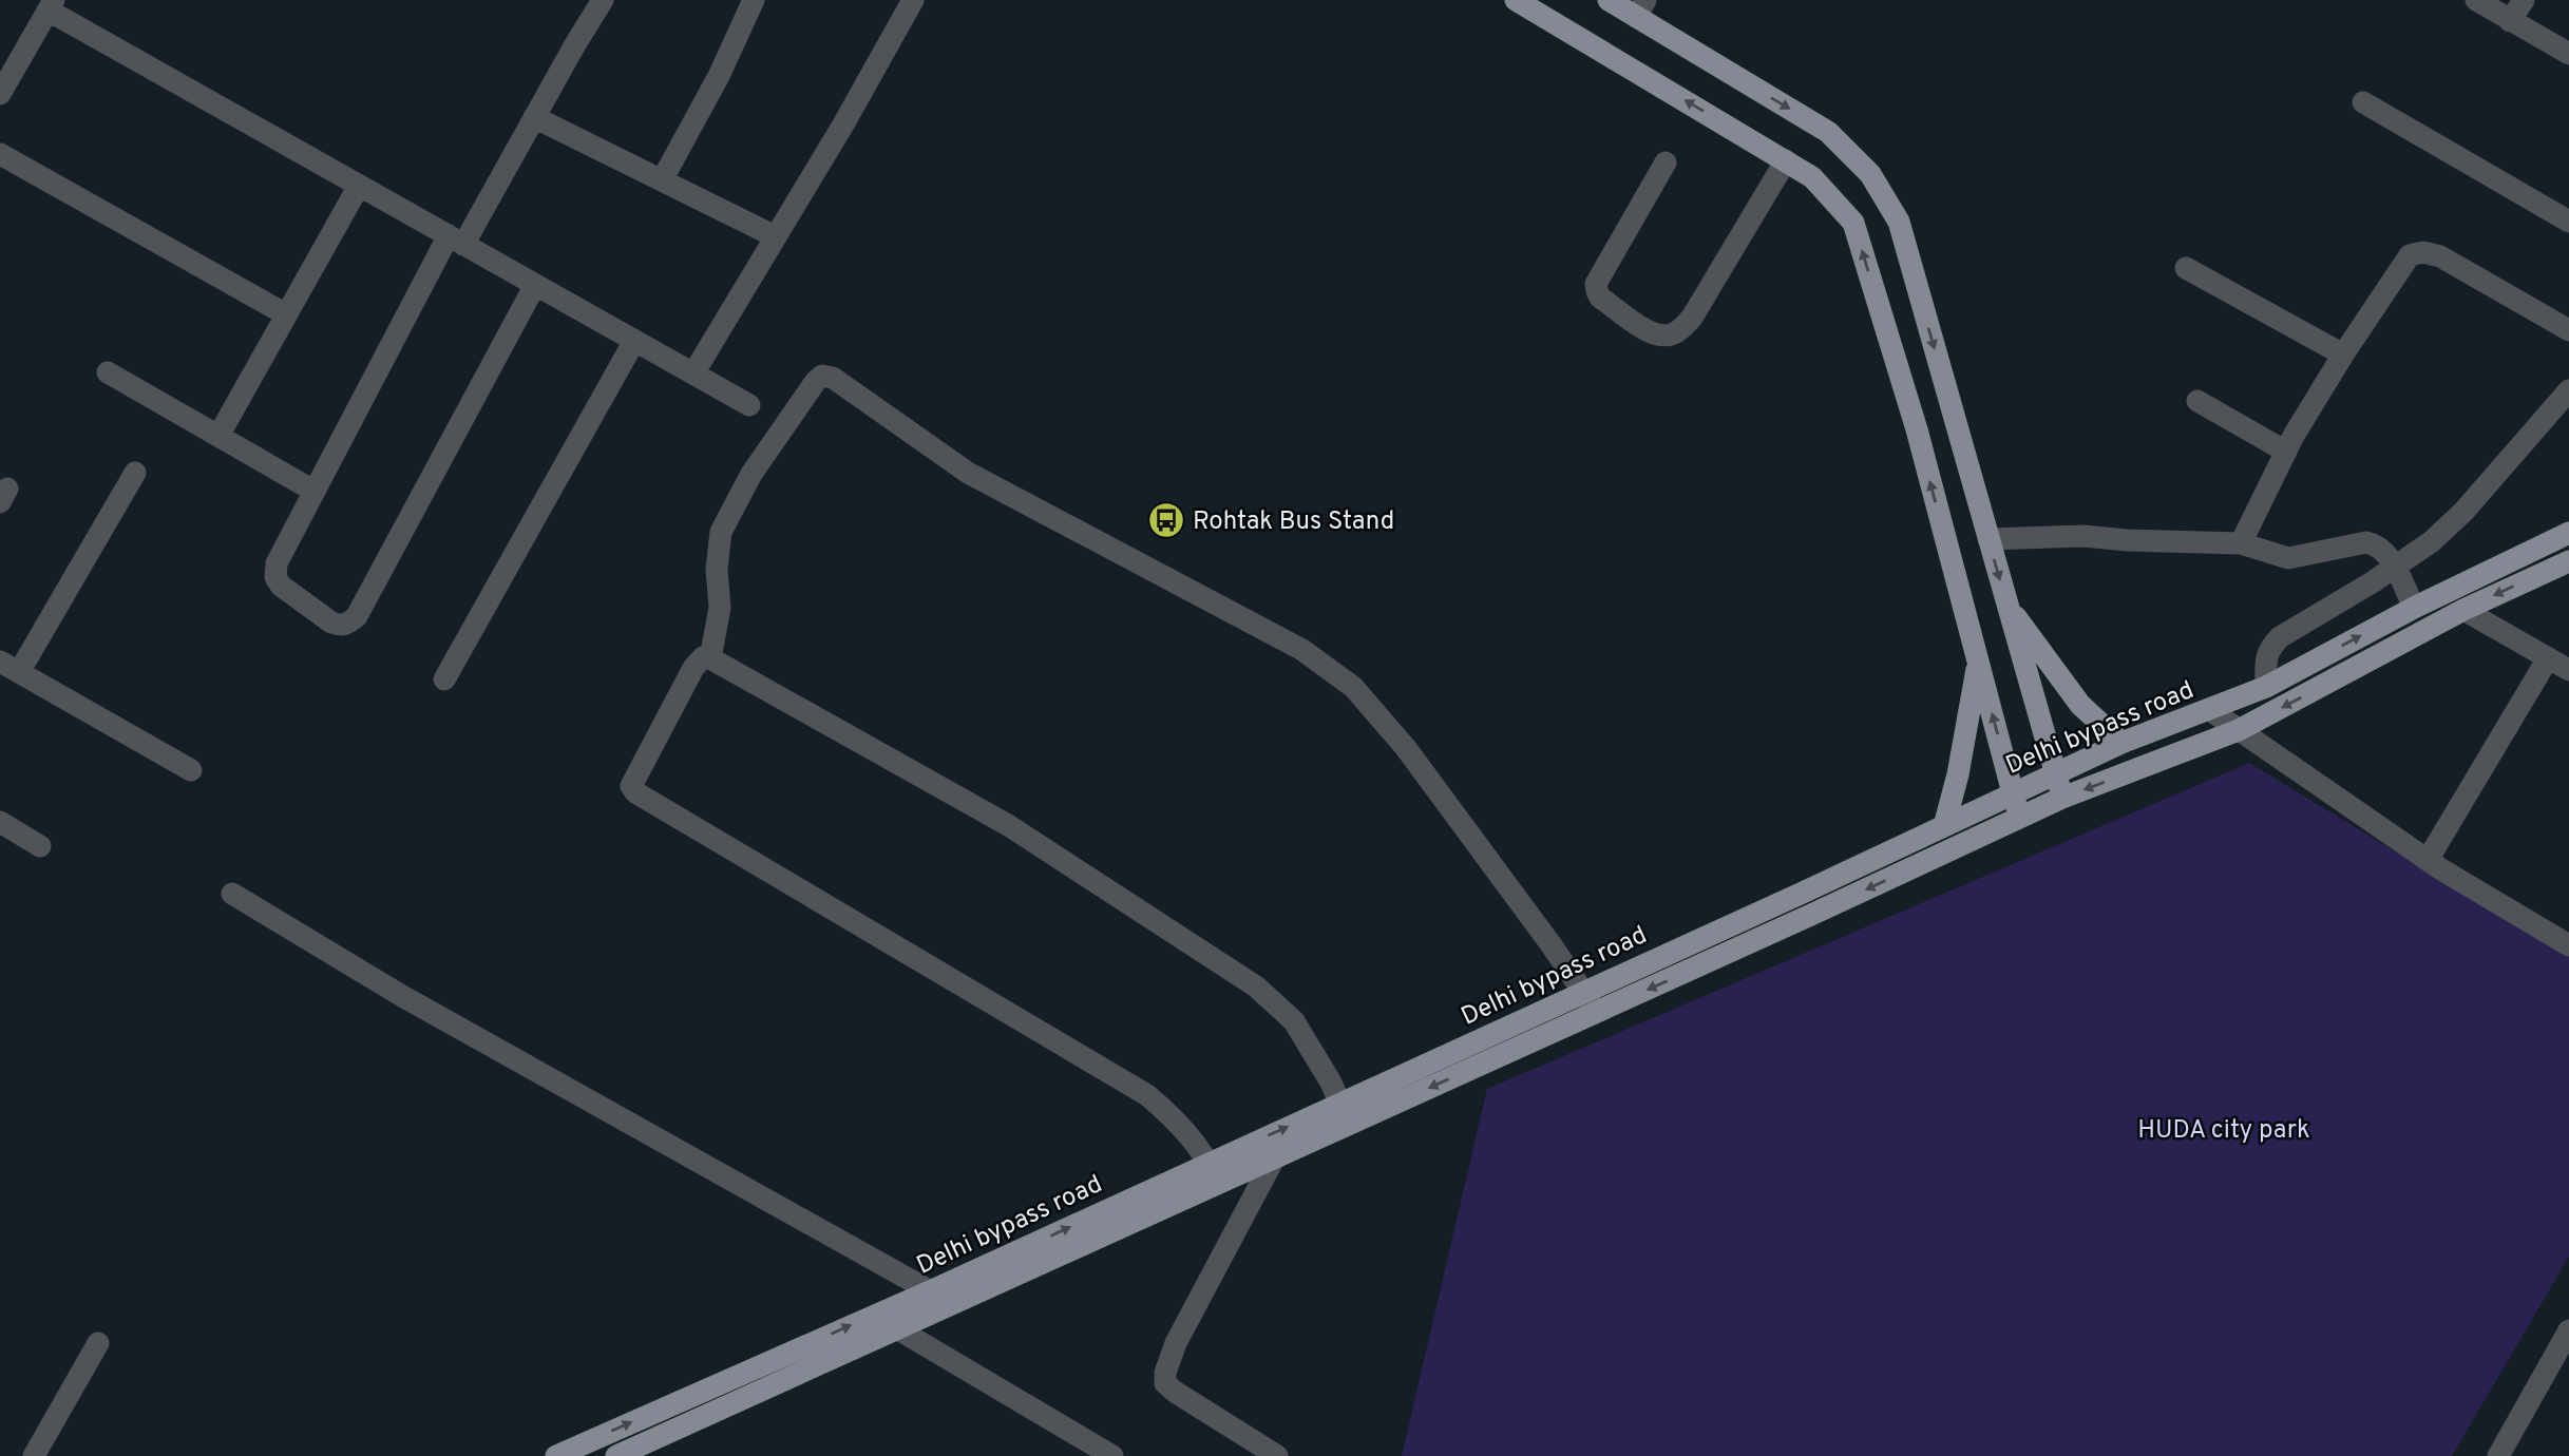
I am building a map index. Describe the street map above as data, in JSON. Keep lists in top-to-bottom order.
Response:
{
  "streets": {
    "main road": ["Delhi bypass road"]
  },
  "parks": ["HUDA city park"],
  "places": {
    "bus stop": ["Rohtak Bus Stand"]
  }
}
